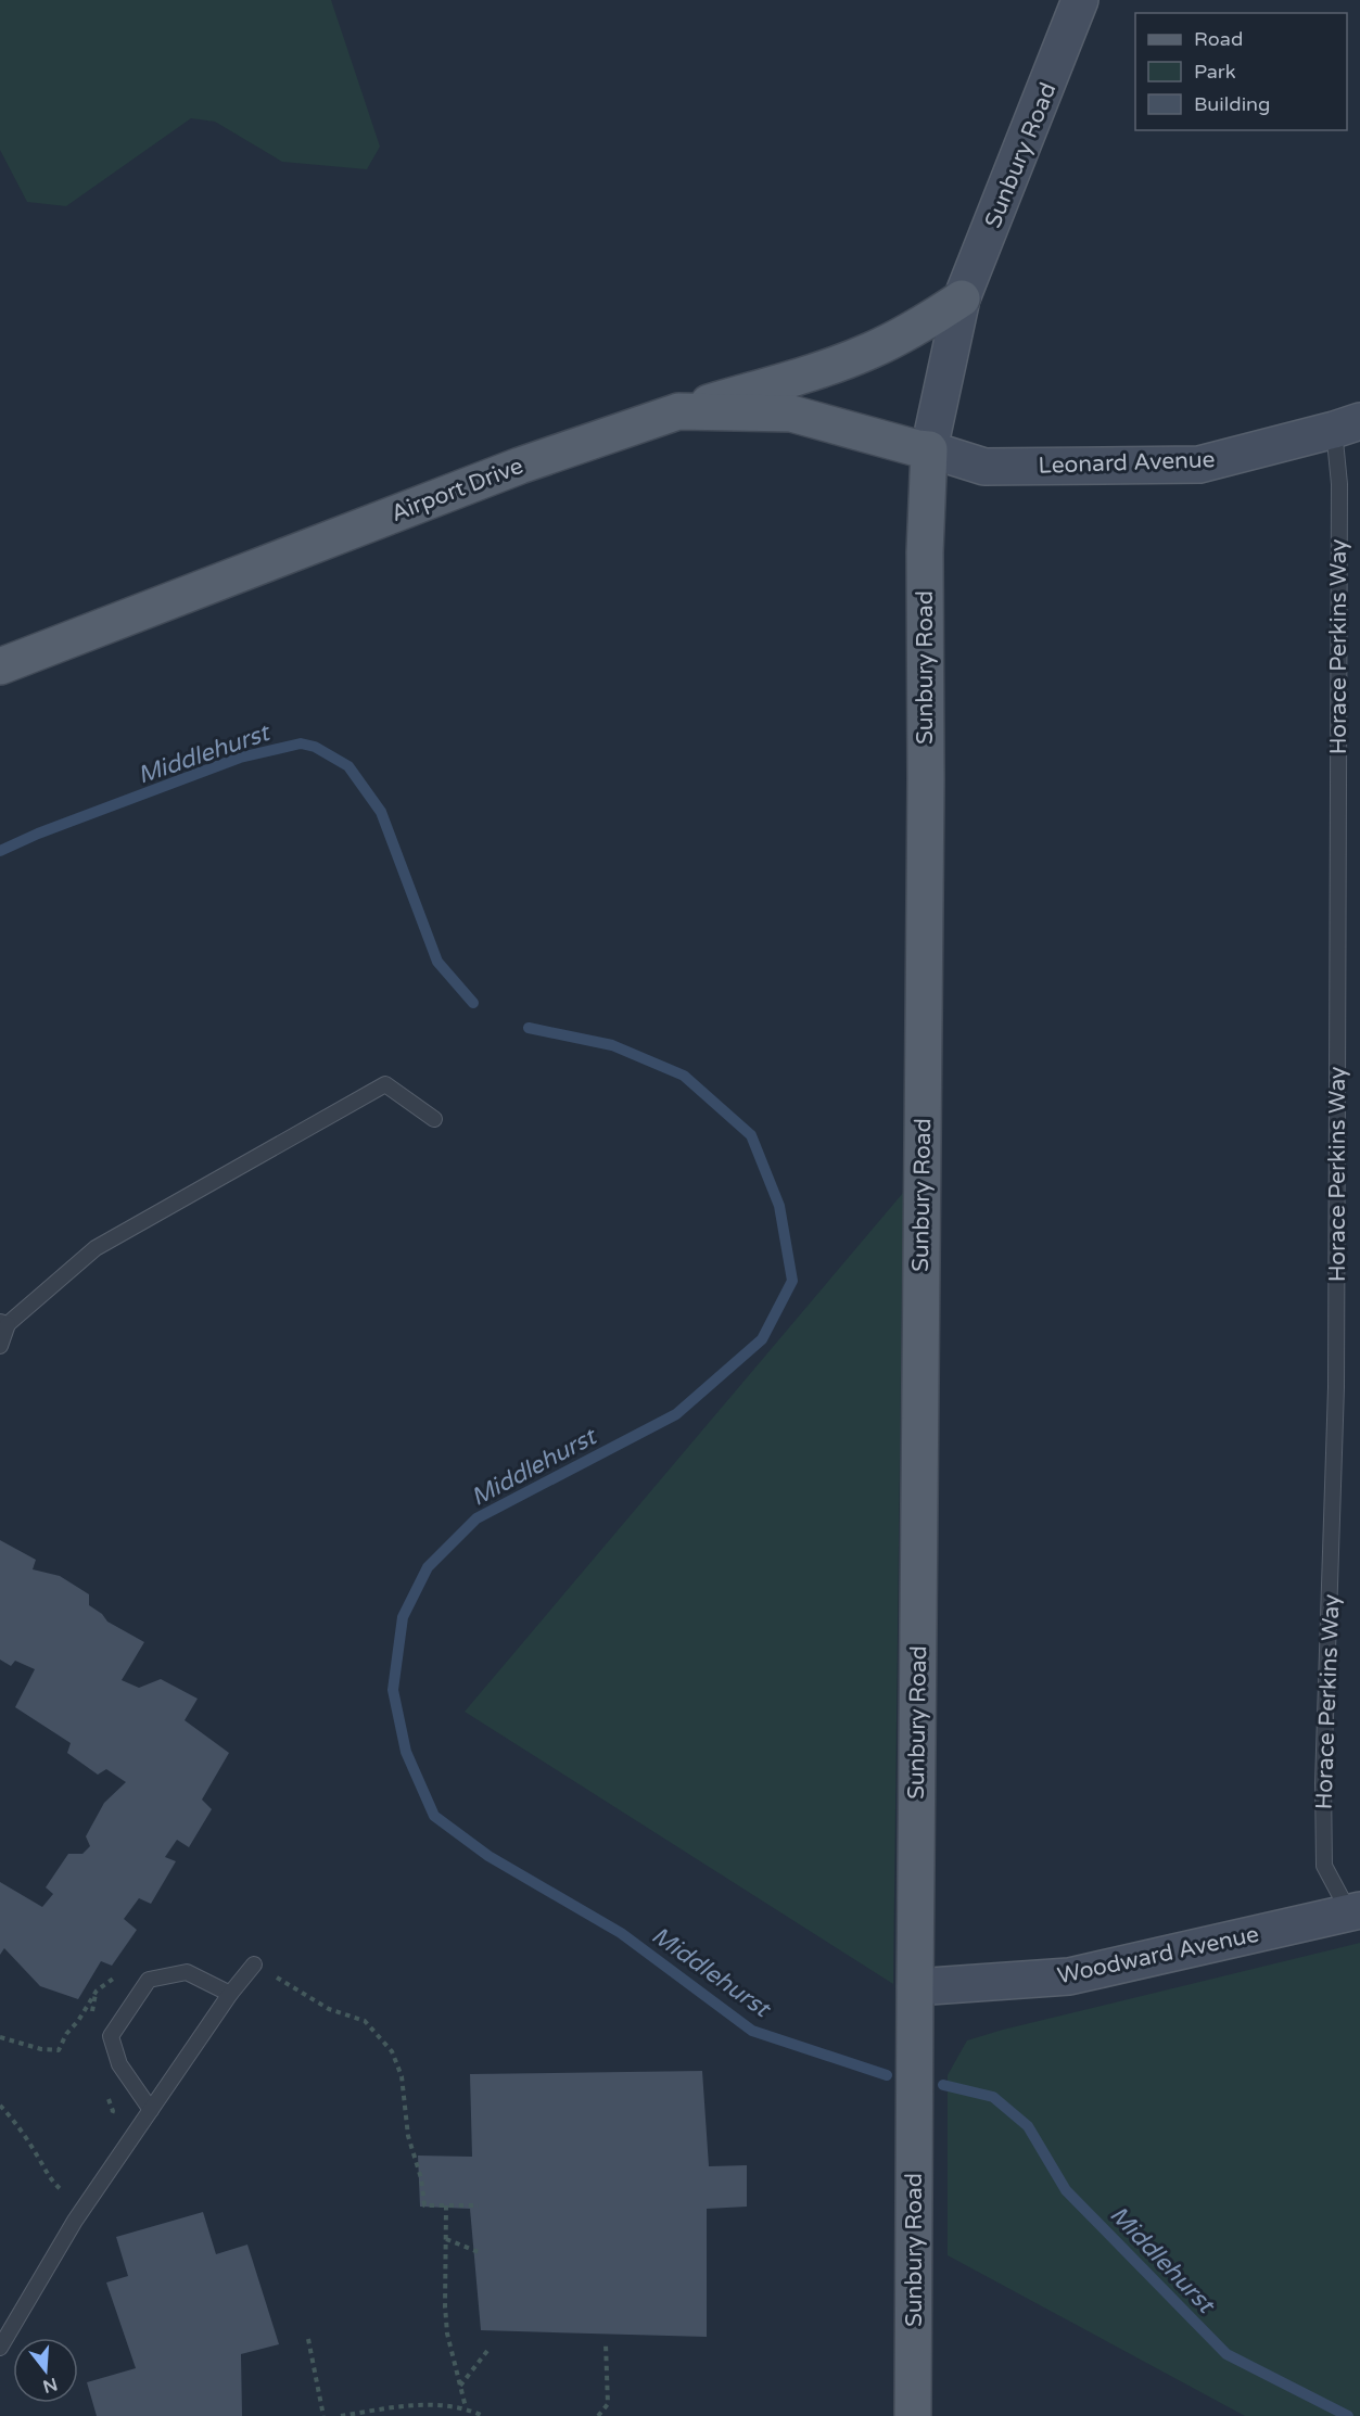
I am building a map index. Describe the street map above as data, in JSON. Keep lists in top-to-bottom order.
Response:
{
  "streets": {
    "main road": ["Sunbury Road", "Airport Drive"],
    "street": ["Leonard Avenue", "Woodward Avenue"],
    "lane": ["Horace Perkins Way"]
  },
  "crossings": [
    ["Sunbury Road", "Leonard Avenue"],
    ["Sunbury Road", "Airport Drive"],
    ["Sunbury Road", "Woodward Avenue"],
    ["Leonard Avenue", "Airport Drive"],
    ["Leonard Avenue", "Horace Perkins Way"],
    ["Horace Perkins Way", "Woodward Avenue"]
  ],
  "water": ["Middlehurst"],
  "legend": ["Road", "Park", "Building"],
  "north": "bottom"
}
